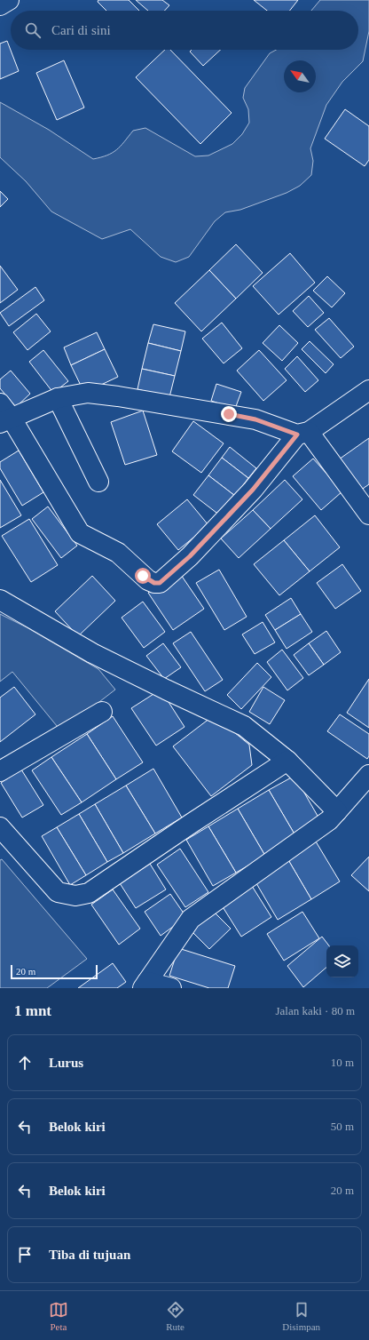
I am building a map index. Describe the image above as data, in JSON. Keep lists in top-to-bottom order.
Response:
{
  "scale_bar": "20 m",
  "north": "top left",
  "page": {
    "search": "Cari di sini",
    "scale": "20 m",
    "heading": ["1 mnt", "Jalan kaki · 80 m"],
    "list": [
      ["Lurus", "10 m"],
      ["Belok kiri", "50 m"],
      ["Belok kiri", "20 m"],
      "Tiba di tujuan"
    ],
    "nav": ["Peta", "Rute", "Disimpan"]
  }
}
